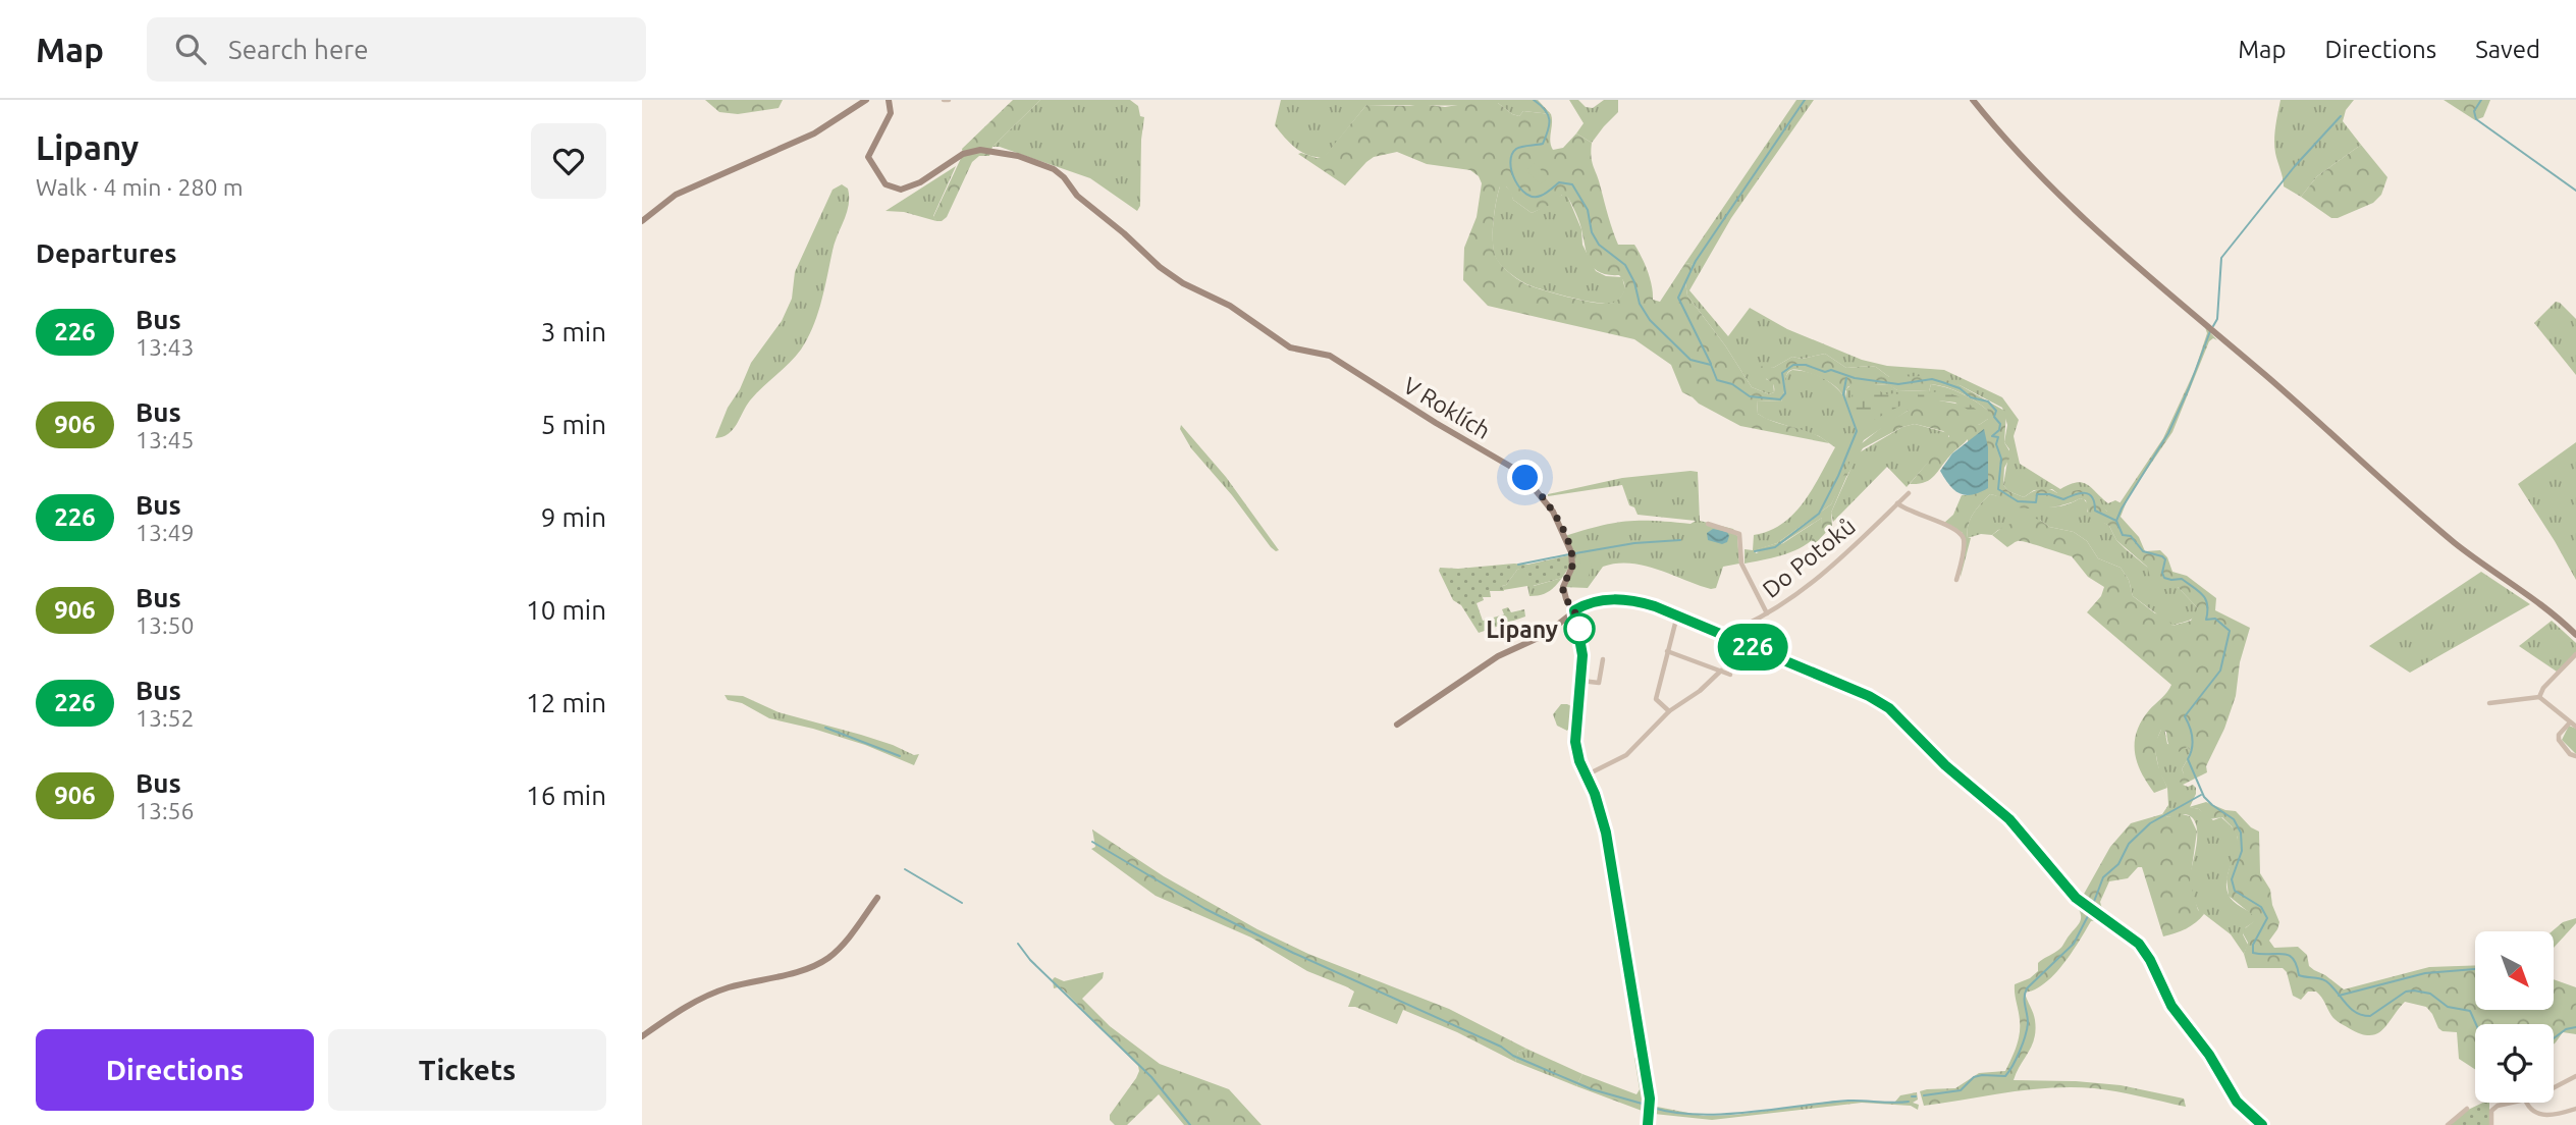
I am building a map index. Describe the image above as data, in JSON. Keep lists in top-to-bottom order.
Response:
{
  "streets": {
    "street": ["V Roklích", "Do Potoků"]
  },
  "places": ["Lipany"],
  "lines": ["bus line 226"],
  "north": "bottom right",
  "page": {
    "header": "Map",
    "search": "Search here",
    "nav": ["Map", "Directions", "Saved"],
    "heading": [
      ["Lipany", "Walk · 4 min · 280 m"],
      "Departures"
    ],
    "on_map": "226",
    "list": [
      {
        "mark": "226",
        "name": "Bus",
        "note": "13:43",
        "value": "3 min"
      },
      {
        "mark": "906",
        "name": "Bus",
        "note": "13:45",
        "value": "5 min"
      },
      {
        "mark": "226",
        "name": "Bus",
        "note": "13:49",
        "value": "9 min"
      },
      {
        "mark": "906",
        "name": "Bus",
        "note": "13:50",
        "value": "10 min"
      },
      {
        "mark": "226",
        "name": "Bus",
        "note": "13:52",
        "value": "12 min"
      },
      {
        "mark": "906",
        "name": "Bus",
        "note": "13:56",
        "value": "16 min"
      }
    ],
    "buttons": ["Directions", "Tickets"]
  }
}
